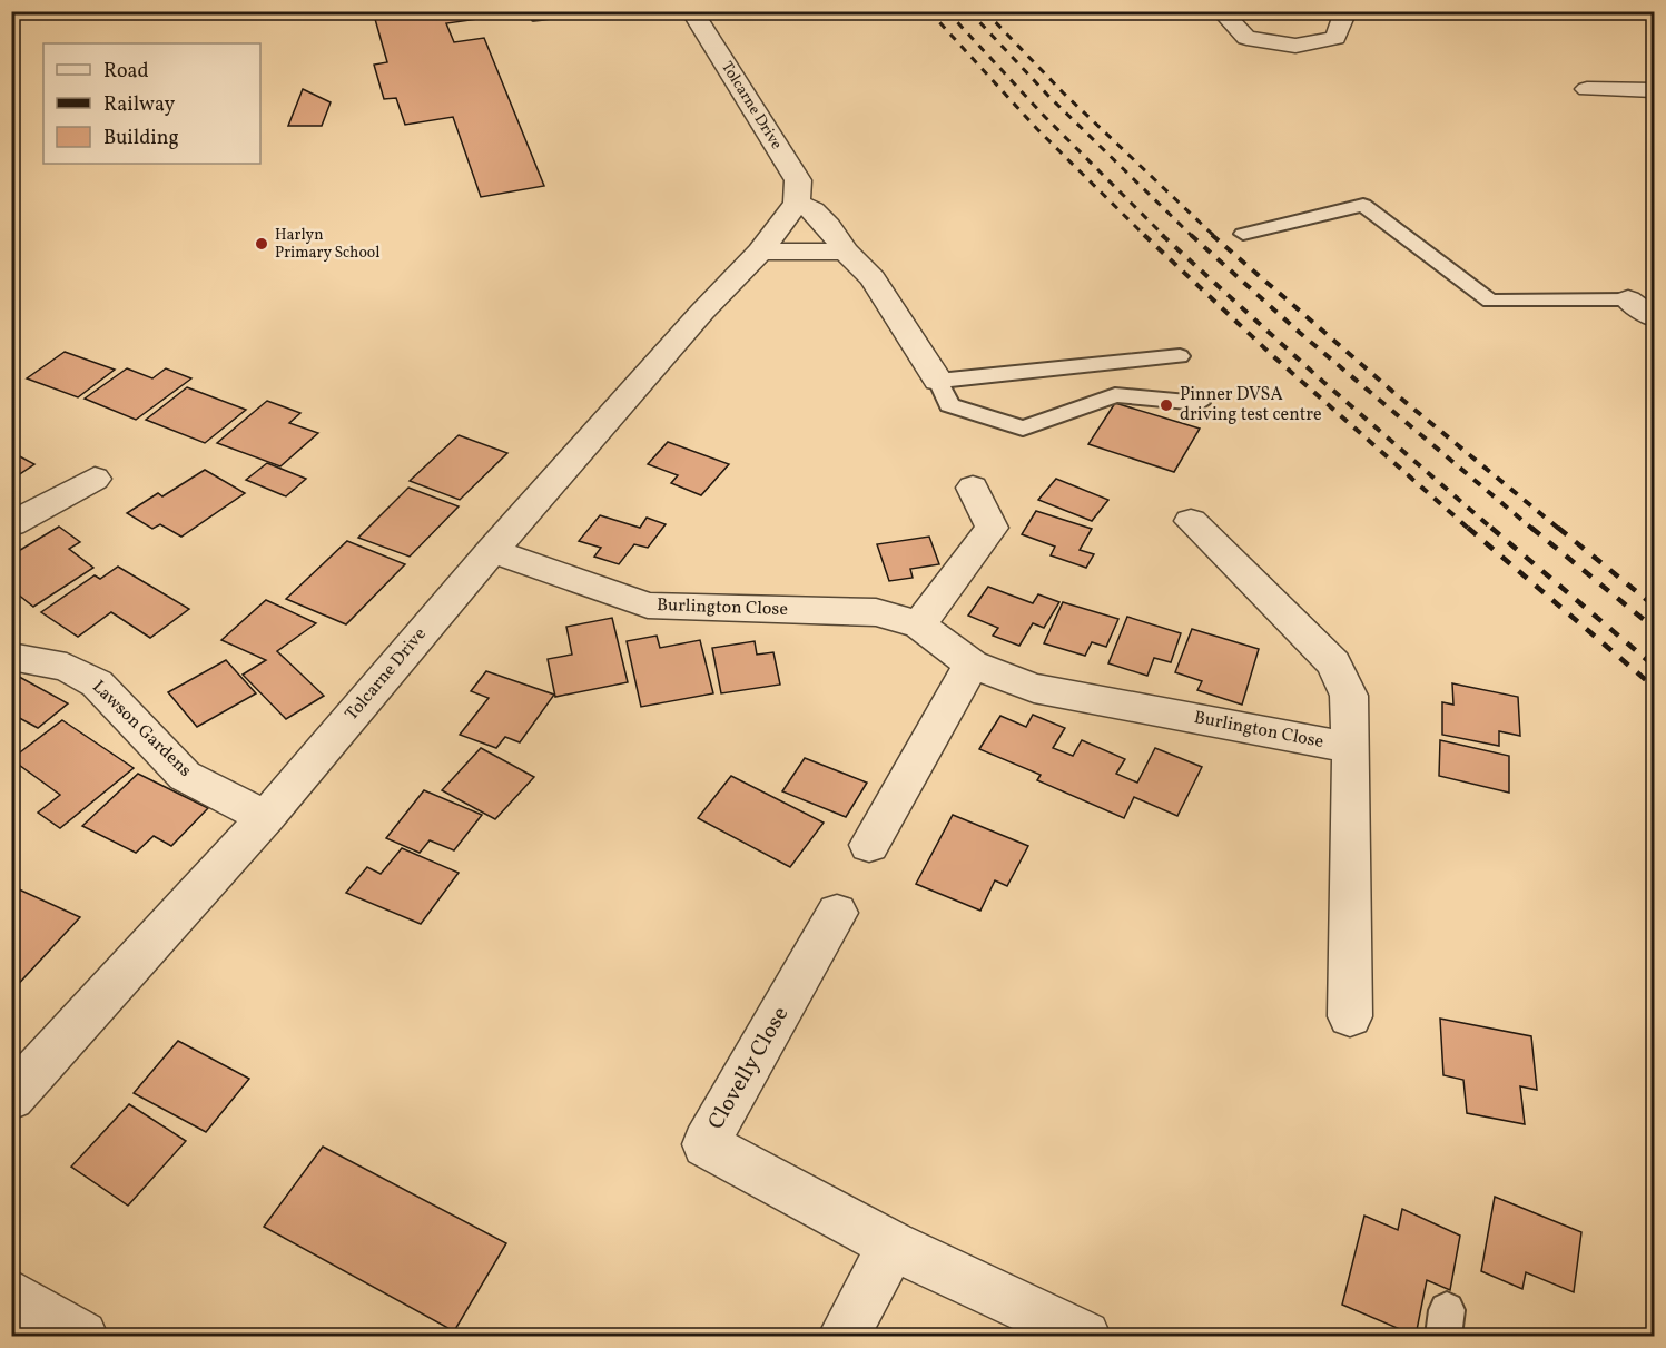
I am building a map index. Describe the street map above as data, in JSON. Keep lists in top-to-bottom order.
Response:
{
  "streets": {
    "street": [
      "Tolcarne Drive",
      "Burlington Close",
      "Lawson Gardens",
      "Clovelly Close"
    ]
  },
  "crossings": [
    ["Tolcarne Drive", "Burlington Close"],
    ["Tolcarne Drive", "Lawson Gardens"]
  ],
  "places": ["Harlyn Primary School", "Pinner DVSA driving test centre"],
  "legend": ["Road", "Railway", "Building"]
}
